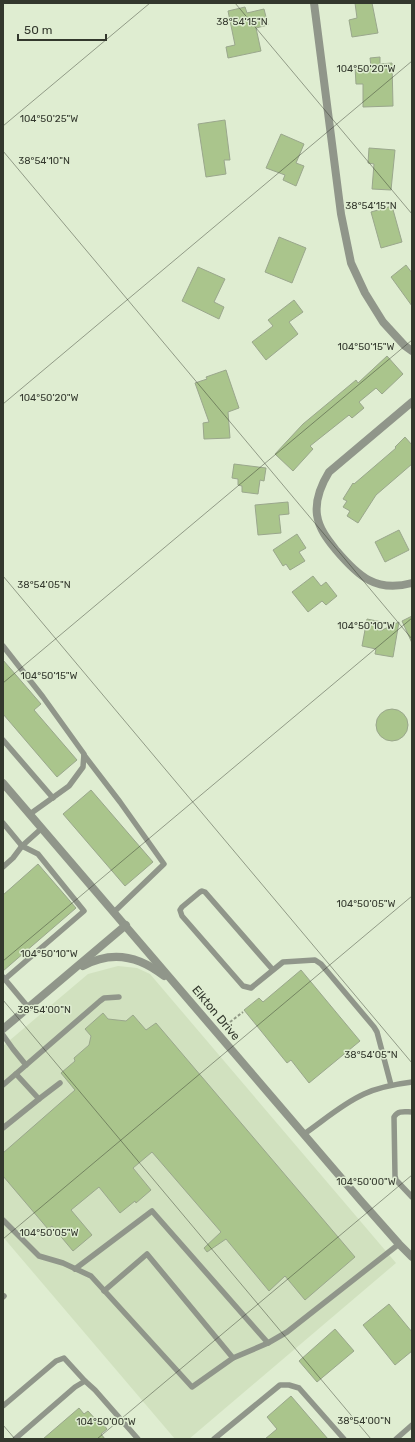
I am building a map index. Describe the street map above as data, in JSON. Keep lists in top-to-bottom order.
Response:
{
  "streets": {
    "street": ["Elkton Drive"]
  },
  "scale_bar": "50 m",
  "coordinates": [
    "38°54'15\"N",
    "104°50'20\"W",
    "104°50'25\"W",
    "38°54'10\"N",
    "104°50'15\"W",
    "38°54'05\"N",
    "104°50'10\"W",
    "104°50'05\"W",
    "38°54'00\"N",
    "104°50'00\"W"
  ]
}
